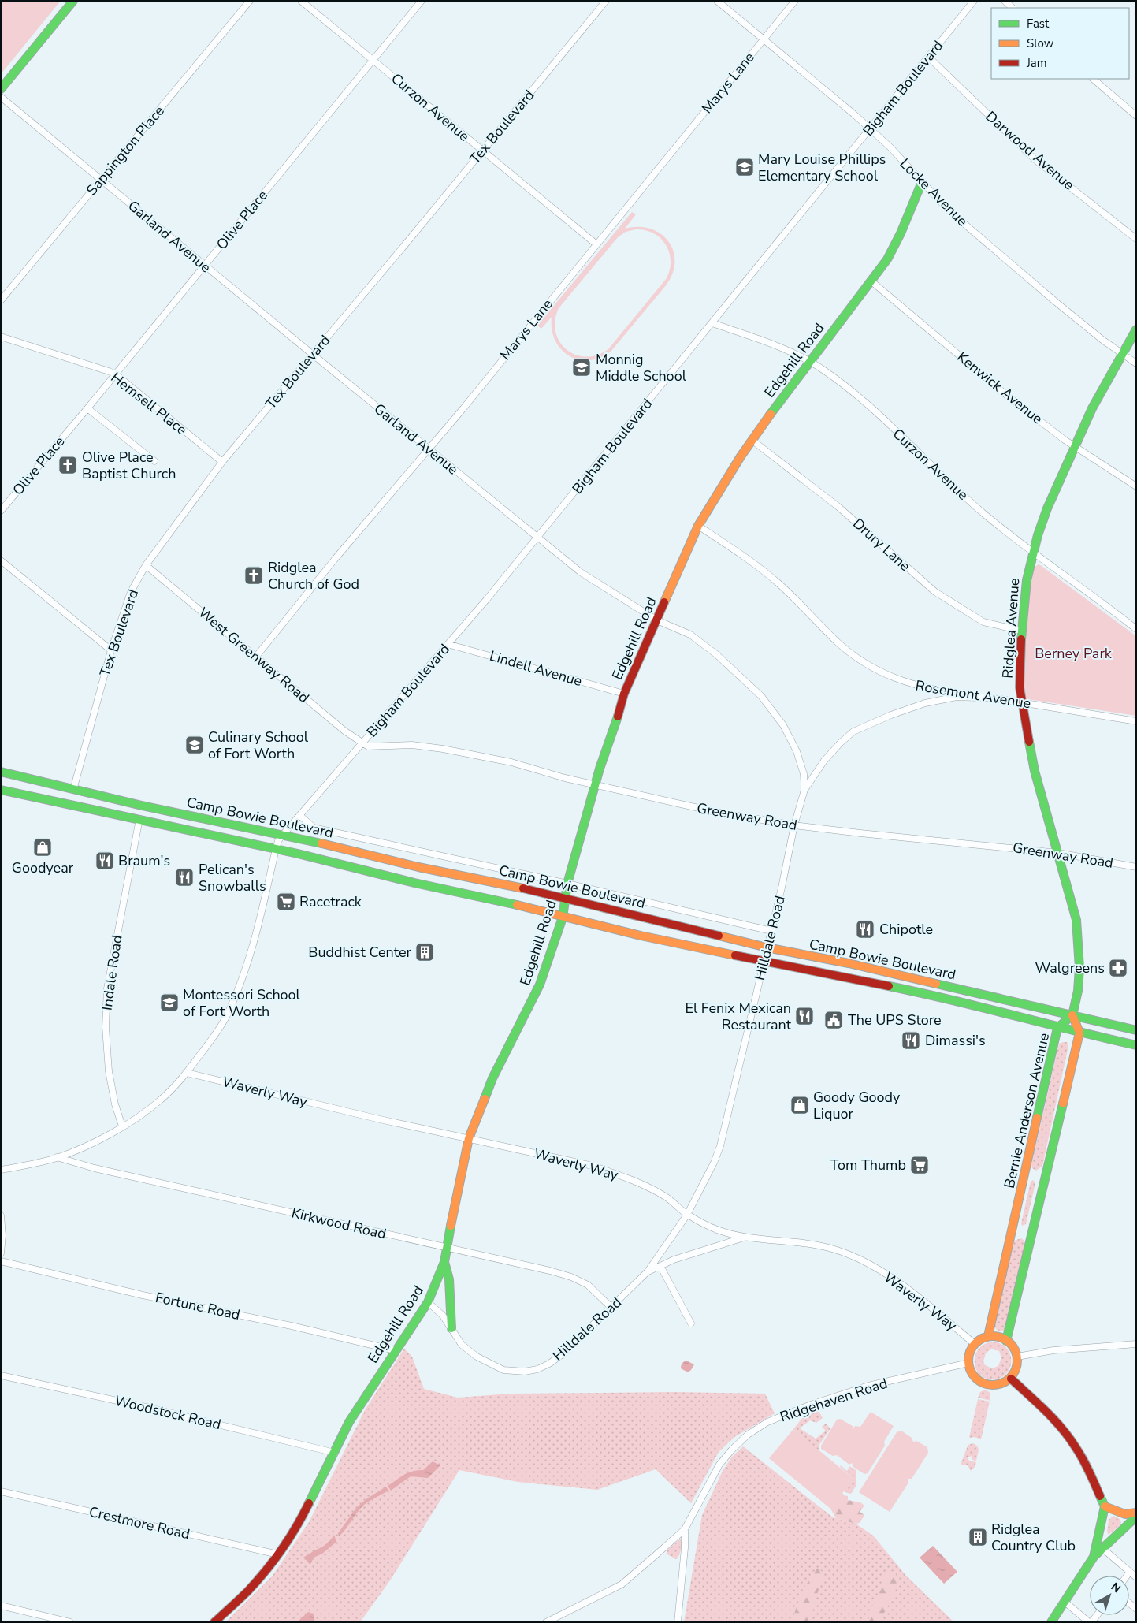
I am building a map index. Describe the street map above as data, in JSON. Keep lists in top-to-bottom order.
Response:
{
  "streets": {
    "street": [
      "Marys Lane",
      "Bigham Boulevard",
      "Curzon Avenue",
      "Tex Boulevard",
      "Sappington Place",
      "Darwood Avenue",
      "Locke Avenue",
      "Olive Place",
      "Garland Avenue",
      "Edgehill Road",
      "Kenwick Avenue",
      "Hemsell Place",
      "Drury Lane",
      "Ridglea Avenue",
      "West Greenway Road",
      "Lindell Avenue",
      "Rosemont Avenue",
      "Greenway Road",
      "Camp Bowie Boulevard",
      "Hilldale Road",
      "Indale Road",
      "Waverly Way",
      "Bernie Anderson Avenue",
      "Kirkwood Road",
      "Fortune Road",
      "Ridgehaven Road",
      "Woodstock Road",
      "Crestmore Road"
    ]
  },
  "crossings": [
    ["Marys Lane", "Curzon Avenue"],
    ["Marys Lane", "Locke Avenue"],
    ["Marys Lane", "Garland Avenue"],
    ["Marys Lane", "West Greenway Road"],
    ["Bigham Boulevard", "Curzon Avenue"],
    ["Bigham Boulevard", "Darwood Avenue"],
    ["Bigham Boulevard", "Locke Avenue"],
    ["Bigham Boulevard", "Garland Avenue"],
    ["Bigham Boulevard", "West Greenway Road"],
    ["Bigham Boulevard", "Lindell Avenue"],
    ["Bigham Boulevard", "Greenway Road"],
    ["Bigham Boulevard", "Camp Bowie Boulevard"],
    ["Bigham Boulevard", "Indale Road"],
    ["Bigham Boulevard", "Waverly Way"],
    ["Bigham Boulevard", "Kirkwood Road"],
    ["Curzon Avenue", "Tex Boulevard"],
    ["Curzon Avenue", "Olive Place"],
    ["Curzon Avenue", "Edgehill Road"],
    ["Curzon Avenue", "Ridglea Avenue"],
    ["Tex Boulevard", "Garland Avenue"],
    ["Tex Boulevard", "Hemsell Place"],
    ["Tex Boulevard", "West Greenway Road"],
    ["Tex Boulevard", "Camp Bowie Boulevard"],
    ["Sappington Place", "Garland Avenue"],
    ["Locke Avenue", "Edgehill Road"],
    ["Locke Avenue", "Ridglea Avenue"],
    ["Olive Place", "Garland Avenue"],
    ["Olive Place", "Hemsell Place"],
    ["Garland Avenue", "Edgehill Road"],
    ["Garland Avenue", "Hilldale Road"],
    ["Edgehill Road", "Kenwick Avenue"],
    ["Edgehill Road", "Drury Lane"],
    ["Edgehill Road", "Lindell Avenue"],
    ["Edgehill Road", "Rosemont Avenue"],
    ["Edgehill Road", "Greenway Road"],
    ["Edgehill Road", "Camp Bowie Boulevard"],
    ["Edgehill Road", "Hilldale Road"],
    ["Edgehill Road", "Waverly Way"],
    ["Edgehill Road", "Kirkwood Road"],
    ["Edgehill Road", "Fortune Road"],
    ["Edgehill Road", "Woodstock Road"],
    ["Edgehill Road", "Crestmore Road"],
    ["Kenwick Avenue", "Ridglea Avenue"],
    ["Drury Lane", "Ridglea Avenue"],
    ["Ridglea Avenue", "Rosemont Avenue"],
    ["Ridglea Avenue", "Greenway Road"],
    ["Ridglea Avenue", "Camp Bowie Boulevard"],
    ["Ridglea Avenue", "Bernie Anderson Avenue"],
    ["West Greenway Road", "Greenway Road"],
    ["Rosemont Avenue", "Hilldale Road"],
    ["Greenway Road", "Hilldale Road"],
    ["Camp Bowie Boulevard", "Hilldale Road"],
    ["Camp Bowie Boulevard", "Indale Road"],
    ["Camp Bowie Boulevard", "Bernie Anderson Avenue"],
    ["Hilldale Road", "Waverly Way"],
    ["Hilldale Road", "Kirkwood Road"],
    ["Waverly Way", "Bernie Anderson Avenue"],
    ["Waverly Way", "Ridgehaven Road"],
    ["Bernie Anderson Avenue", "Ridgehaven Road"]
  ],
  "parks": ["Berney Park"],
  "places": {
    "school or university": [
      "Mary Louise Phillips Elementary School",
      "Monnig Middle School",
      "Culinary School of Fort Worth",
      "Montessori School of Fort Worth"
    ],
    "church": ["Olive Place Baptist Church", "Ridglea Church of God"],
    "shop": ["Goodyear", "Goody Goody Liquor"],
    "restaurant": [
      "Braum's",
      "Pelican's Snowballs",
      "Chipotle",
      "El Fenix Mexican Restaurant",
      "Dimassi's"
    ],
    "supermarket": ["Racetrack", "Tom Thumb"],
    "building": ["Buddhist Center", "Ridglea Country Club"],
    "pharmacy": ["Walgreens"],
    "public building": ["The UPS Store"]
  },
  "legend": ["Fast", "Slow", "Jam"],
  "north": "top right"
}
